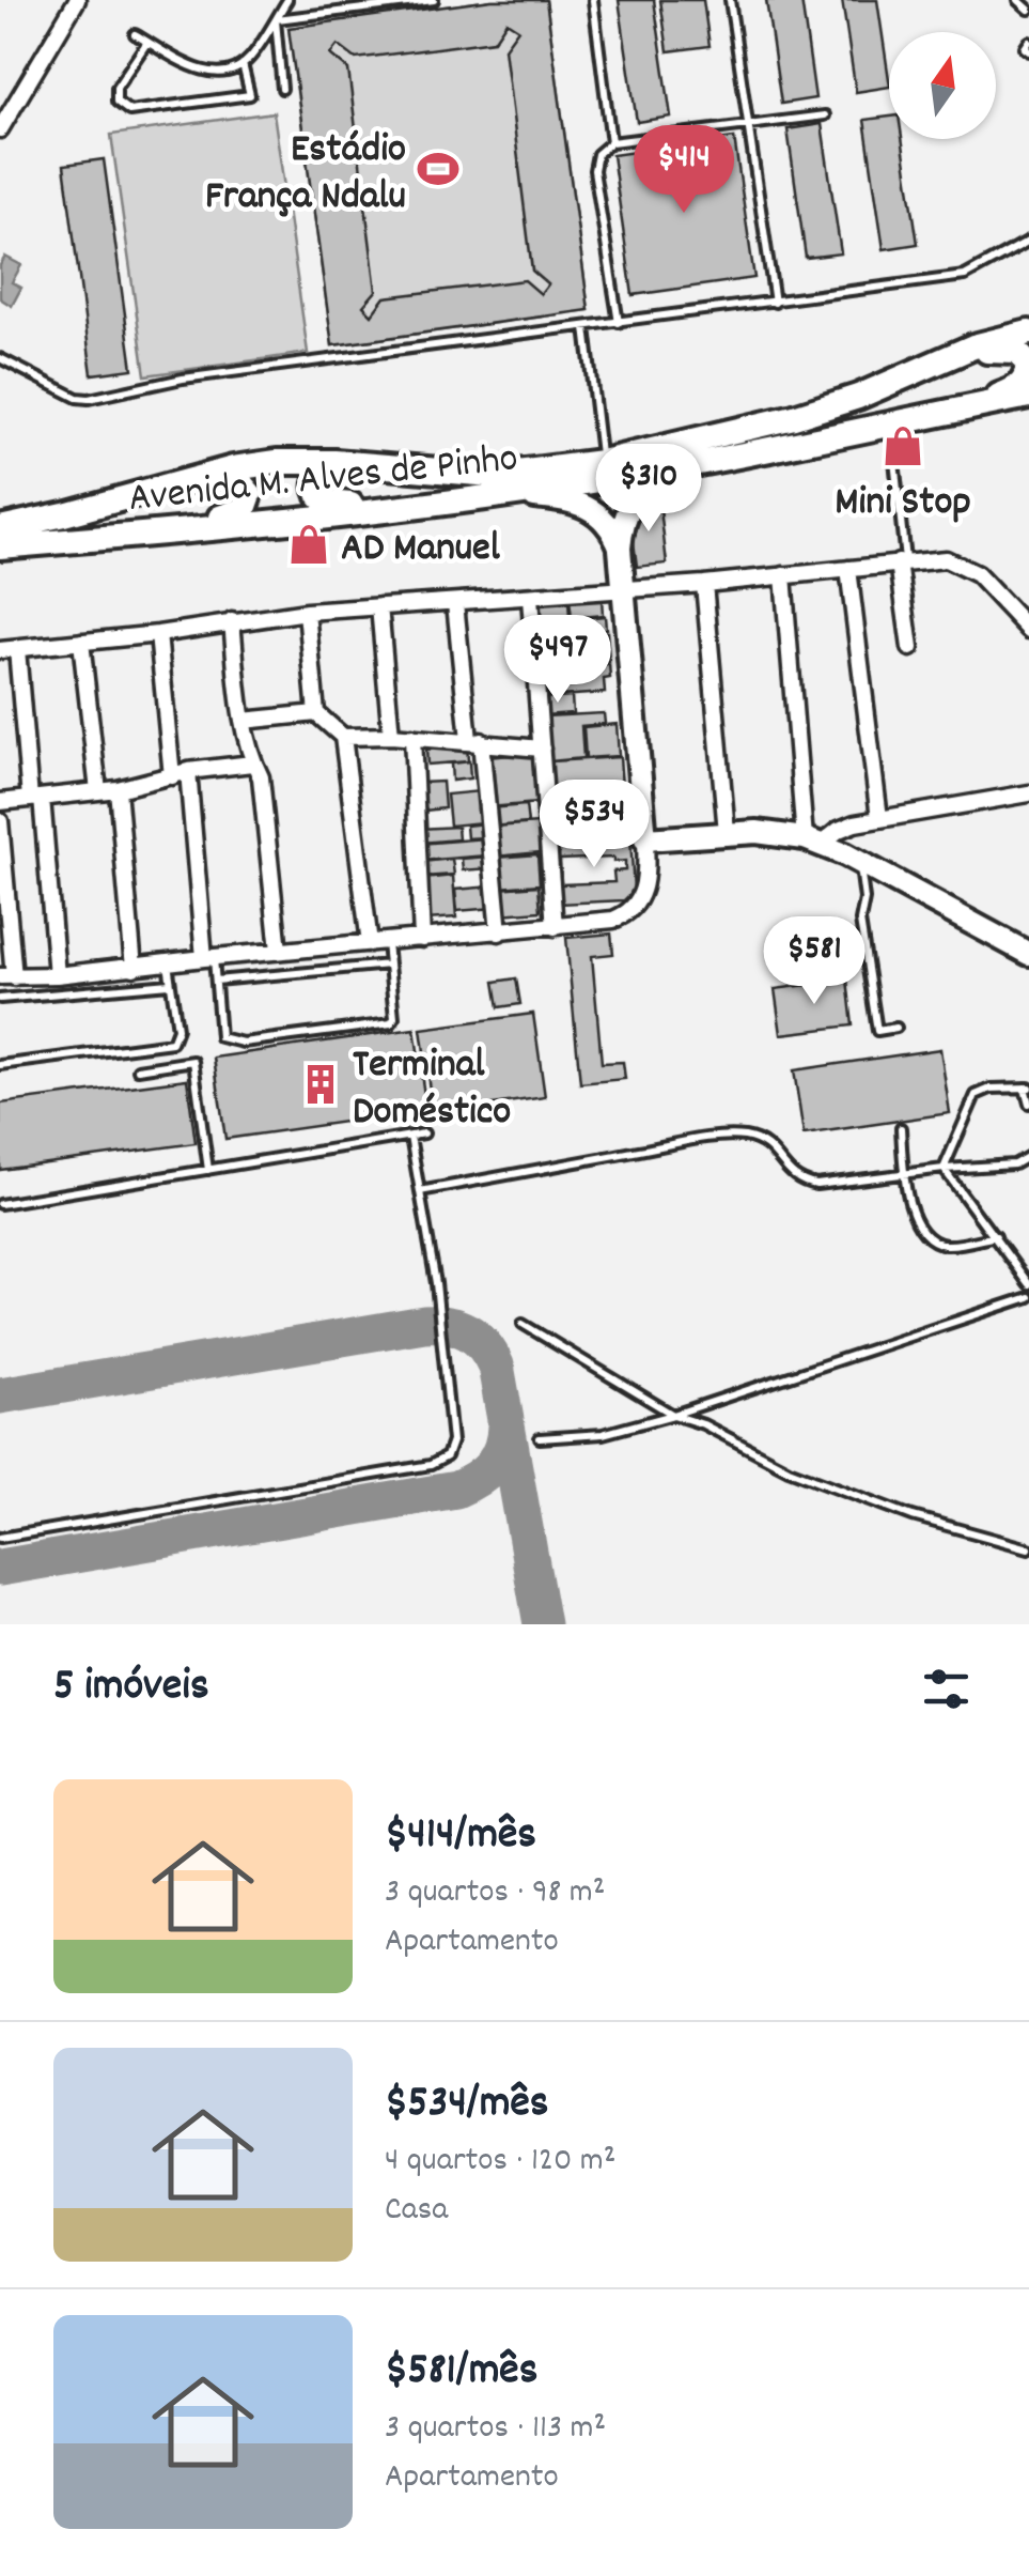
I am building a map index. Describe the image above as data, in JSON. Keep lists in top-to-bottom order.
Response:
{
  "streets": {
    "main road": ["Avenida M. Alves de Pinho"]
  },
  "places": {
    "sports": ["Estádio França Ndalu"],
    "shop": ["Mini Stop", "AD Manuel"],
    "building": ["Terminal Doméstico"]
  },
  "north": "top",
  "page": {
    "price": [
      "$414",
      "$310",
      "$497",
      "$534",
      "$581"
    ],
    "heading": "5 imóveis",
    "list": [
      {
        "name": "$414/mês",
        "note": "3 quartos · 98 m² · Apartamento"
      },
      {
        "name": "$534/mês",
        "note": "4 quartos · 120 m² · Casa"
      },
      {
        "name": "$581/mês",
        "note": "3 quartos · 113 m² · Apartamento"
      }
    ]
  }
}
